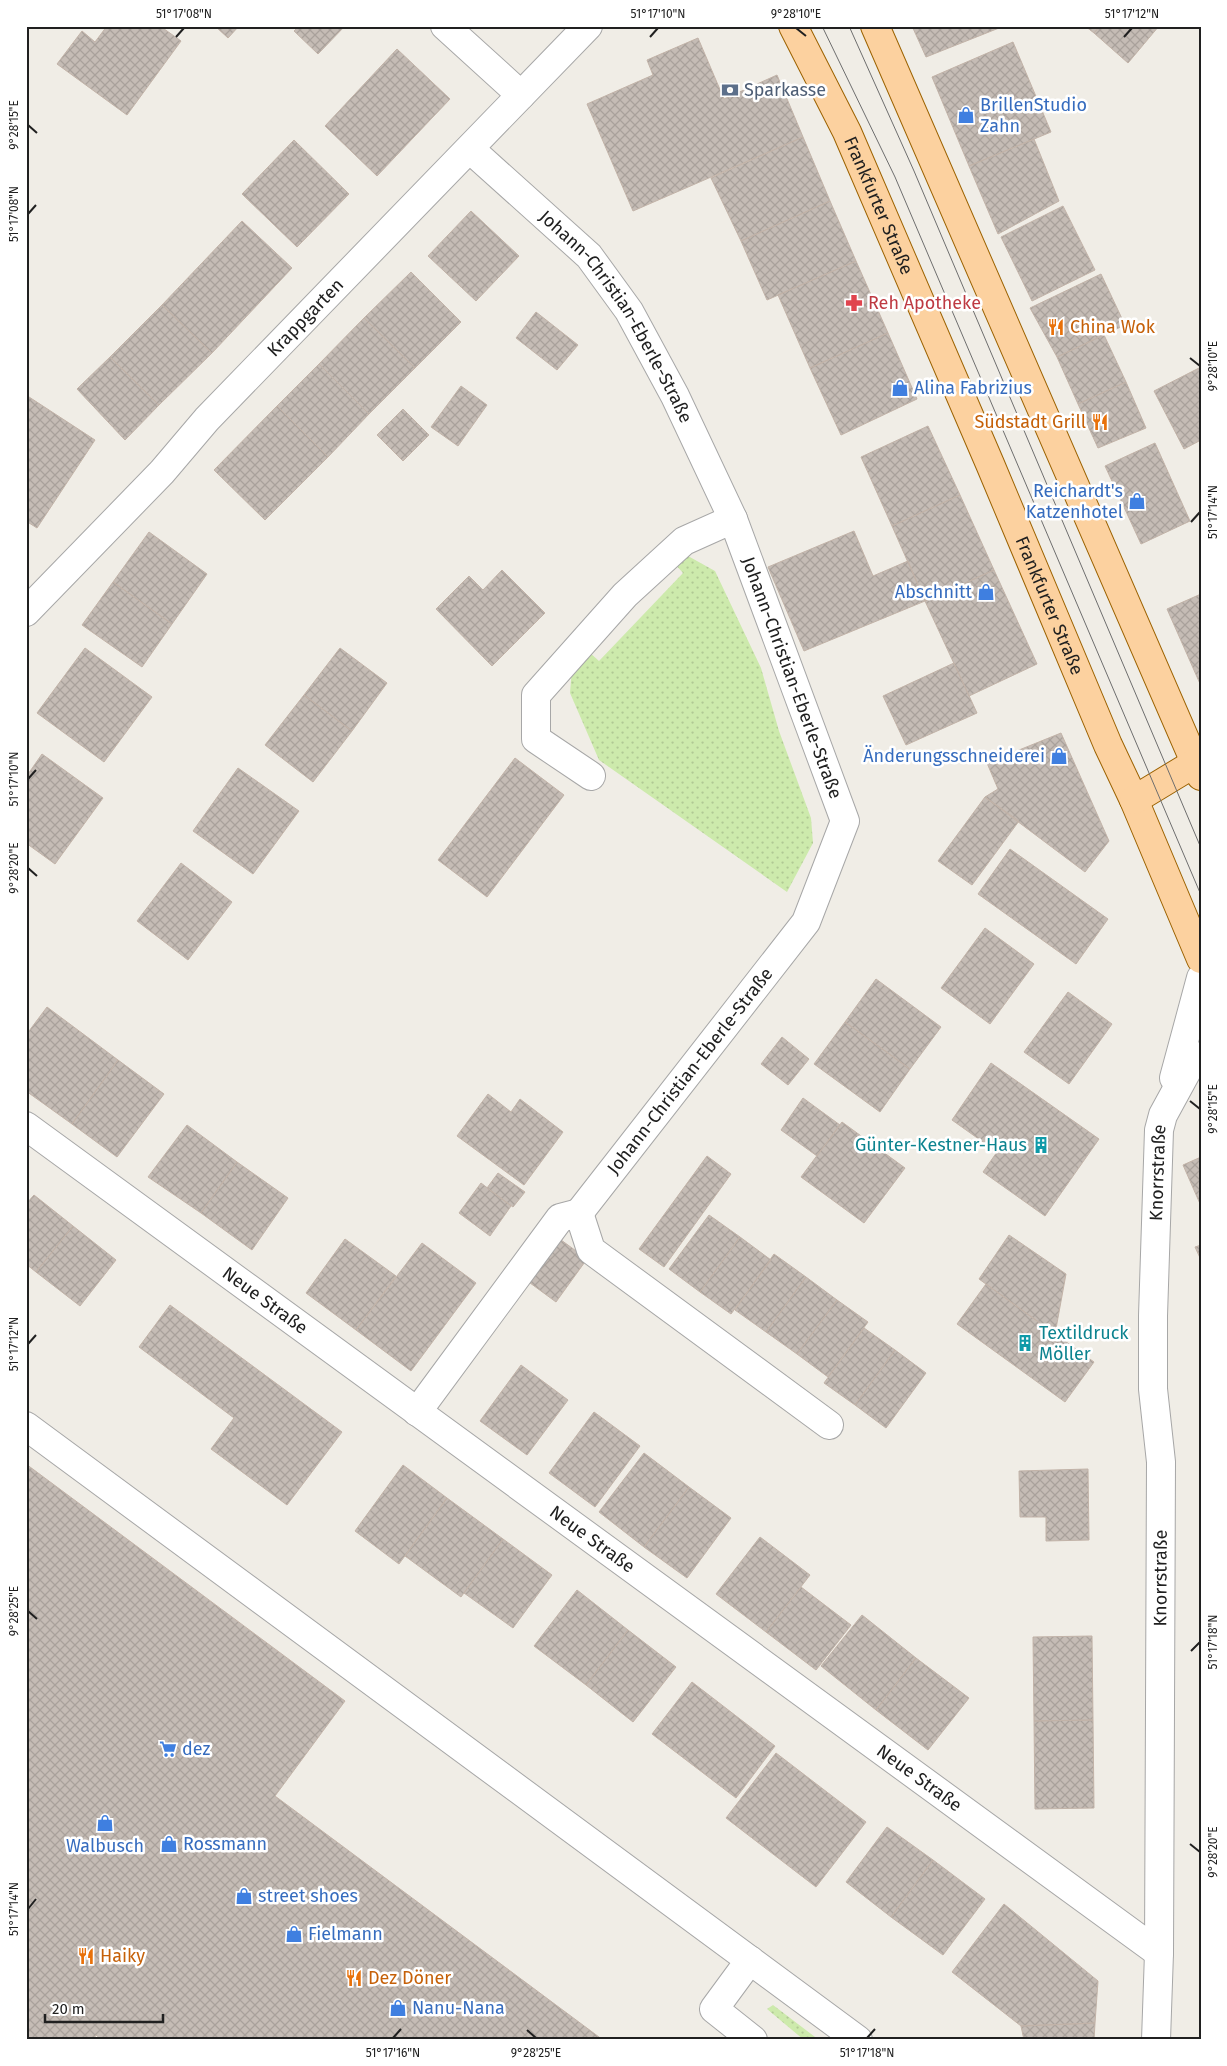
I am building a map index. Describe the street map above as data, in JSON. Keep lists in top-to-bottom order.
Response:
{
  "streets": {
    "main road": ["Frankfurter Straße"],
    "street": [
      "Krappgarten",
      "Johann-Christian-Eberle-Straße",
      "Knorrstraße",
      "Neue Straße"
    ]
  },
  "crossings": [
    ["Krappgarten", "Johann-Christian-Eberle-Straße"],
    ["Knorrstraße", "Neue Straße"]
  ],
  "places": {
    "bank": ["Sparkasse"],
    "shop": [
      "BrillenStudio Zahn",
      "Alina Fabrizius",
      "Reichardt's Katzenhotel",
      "Abschnitt",
      "Änderungsschneiderei",
      "Walbusch",
      "Rossmann",
      "street shoes",
      "Fielmann",
      "Nanu-Nana"
    ],
    "pharmacy": ["Reh Apotheke"],
    "restaurant": [
      "China Wok",
      "Südstadt Grill",
      "Haiky",
      "Dez Döner"
    ],
    "building": ["Günter-Kestner-Haus", "Textildruck Möller"],
    "supermarket": ["dez"]
  },
  "scale_bar": "20 m",
  "coordinates": [
    "51°17'08\"N",
    "51°17'10\"N",
    "9°28'10\"E",
    "51°17'12\"N",
    "9°28'15\"E",
    "51°17'14\"N",
    "9°28'20\"E",
    "9°28'25\"E",
    "51°17'18\"N",
    "51°17'16\"N"
  ]
}
